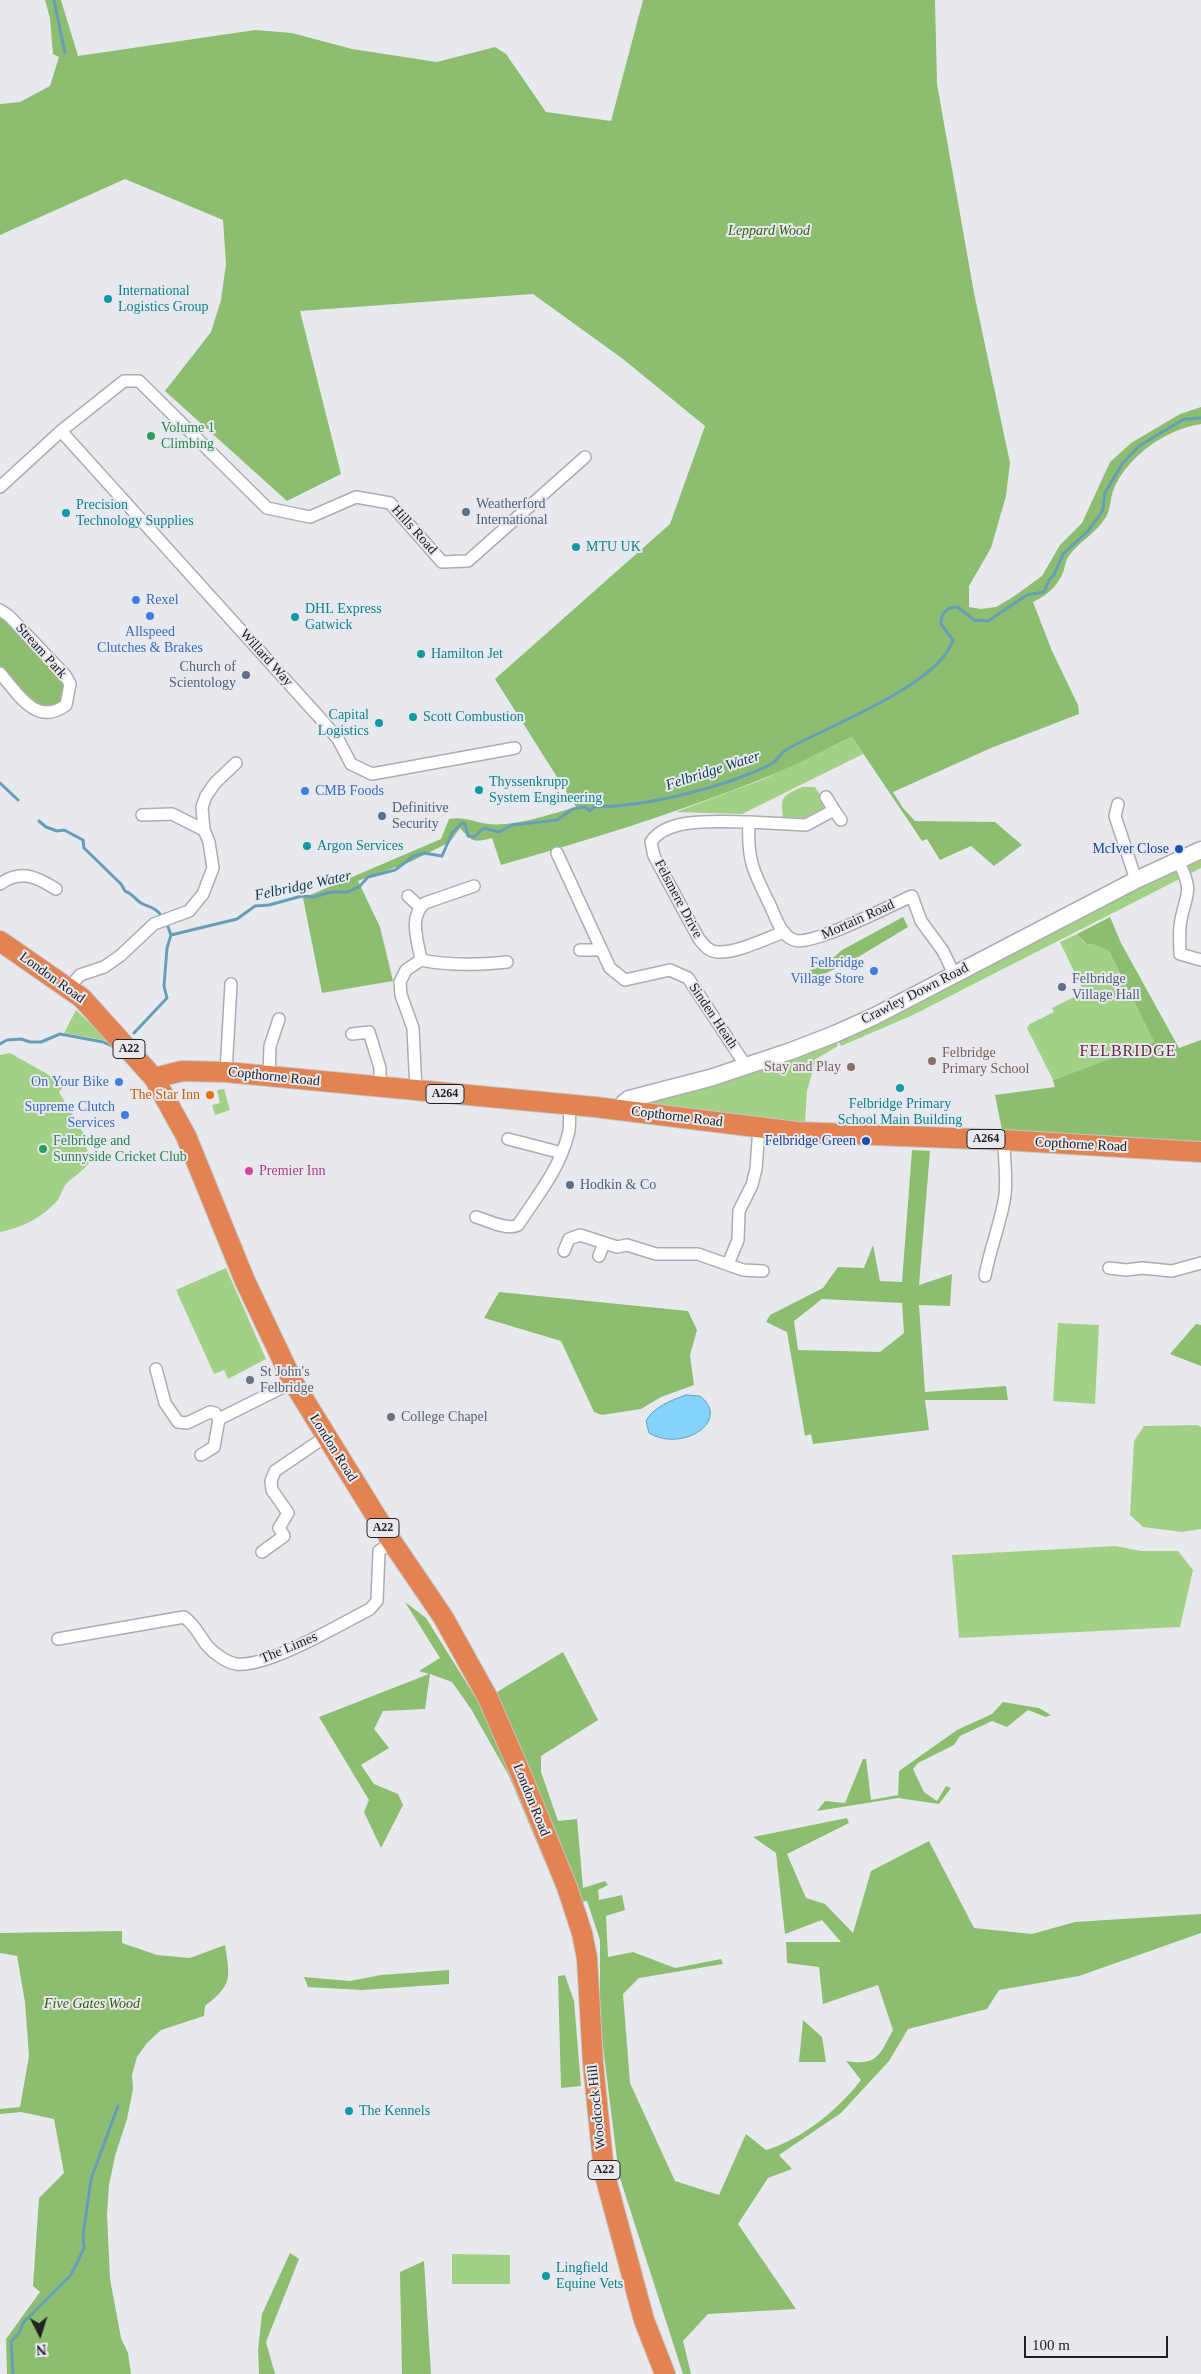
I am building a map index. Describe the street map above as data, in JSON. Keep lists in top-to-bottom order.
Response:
{
  "streets": {
    "highway": [
      "London Road",
      "A22",
      "Copthorne Road",
      "A264",
      "Woodcock Hill"
    ],
    "street": [
      "Hills Road",
      "Stream Park",
      "Willard Way",
      "Felsmere Drive",
      "Mortain Road",
      "Crawley Down Road",
      "Sinden Heath",
      "The Limes"
    ]
  },
  "crossings": [
    ["Hills Road", "Willard Way"],
    ["Felsmere Drive", "Mortain Road"],
    ["Mortain Road", "Crawley Down Road"],
    ["London Road", "Copthorne Road"],
    ["London Road", "The Limes"],
    ["London Road", "Woodcock Hill"],
    ["Crawley Down Road", "Sinden Heath"],
    ["Crawley Down Road", "Copthorne Road"]
  ],
  "districts": ["FELBRIDGE"],
  "water": ["Felbridge Water"],
  "parks": ["Leppard Wood", "Five Gates Wood"],
  "places": [
    "International Logistics Group",
    "Volume 1 Climbing",
    "Weatherford International",
    "Precision Technology Supplies",
    "MTU UK",
    "Rexel",
    "Allspeed Clutches & Brakes",
    "DHL Express Gatwick",
    "Hamilton Jet",
    "Church of Scientology",
    "Scott Combustion",
    "Capital Logistics",
    "Thyssenkrupp System Engineering",
    "CMB Foods",
    "Definitive Security",
    "Argon Services",
    "McIver Close",
    "Felbridge Village Store",
    "Felbridge Village Hall",
    "Felbridge Primary School",
    "Stay and Play",
    "On Your Bike",
    "Felbridge Primary School Main Building",
    "The Star Inn",
    "Supreme Clutch Services",
    "Felbridge Green",
    "Felbridge and Sunnyside Cricket Club",
    "Premier Inn",
    "Hodkin & Co",
    "St John's Felbridge",
    "College Chapel",
    "The Kennels",
    "Lingfield Equine Vets"
  ],
  "scale_bar": "100 m",
  "north": "bottom"
}
